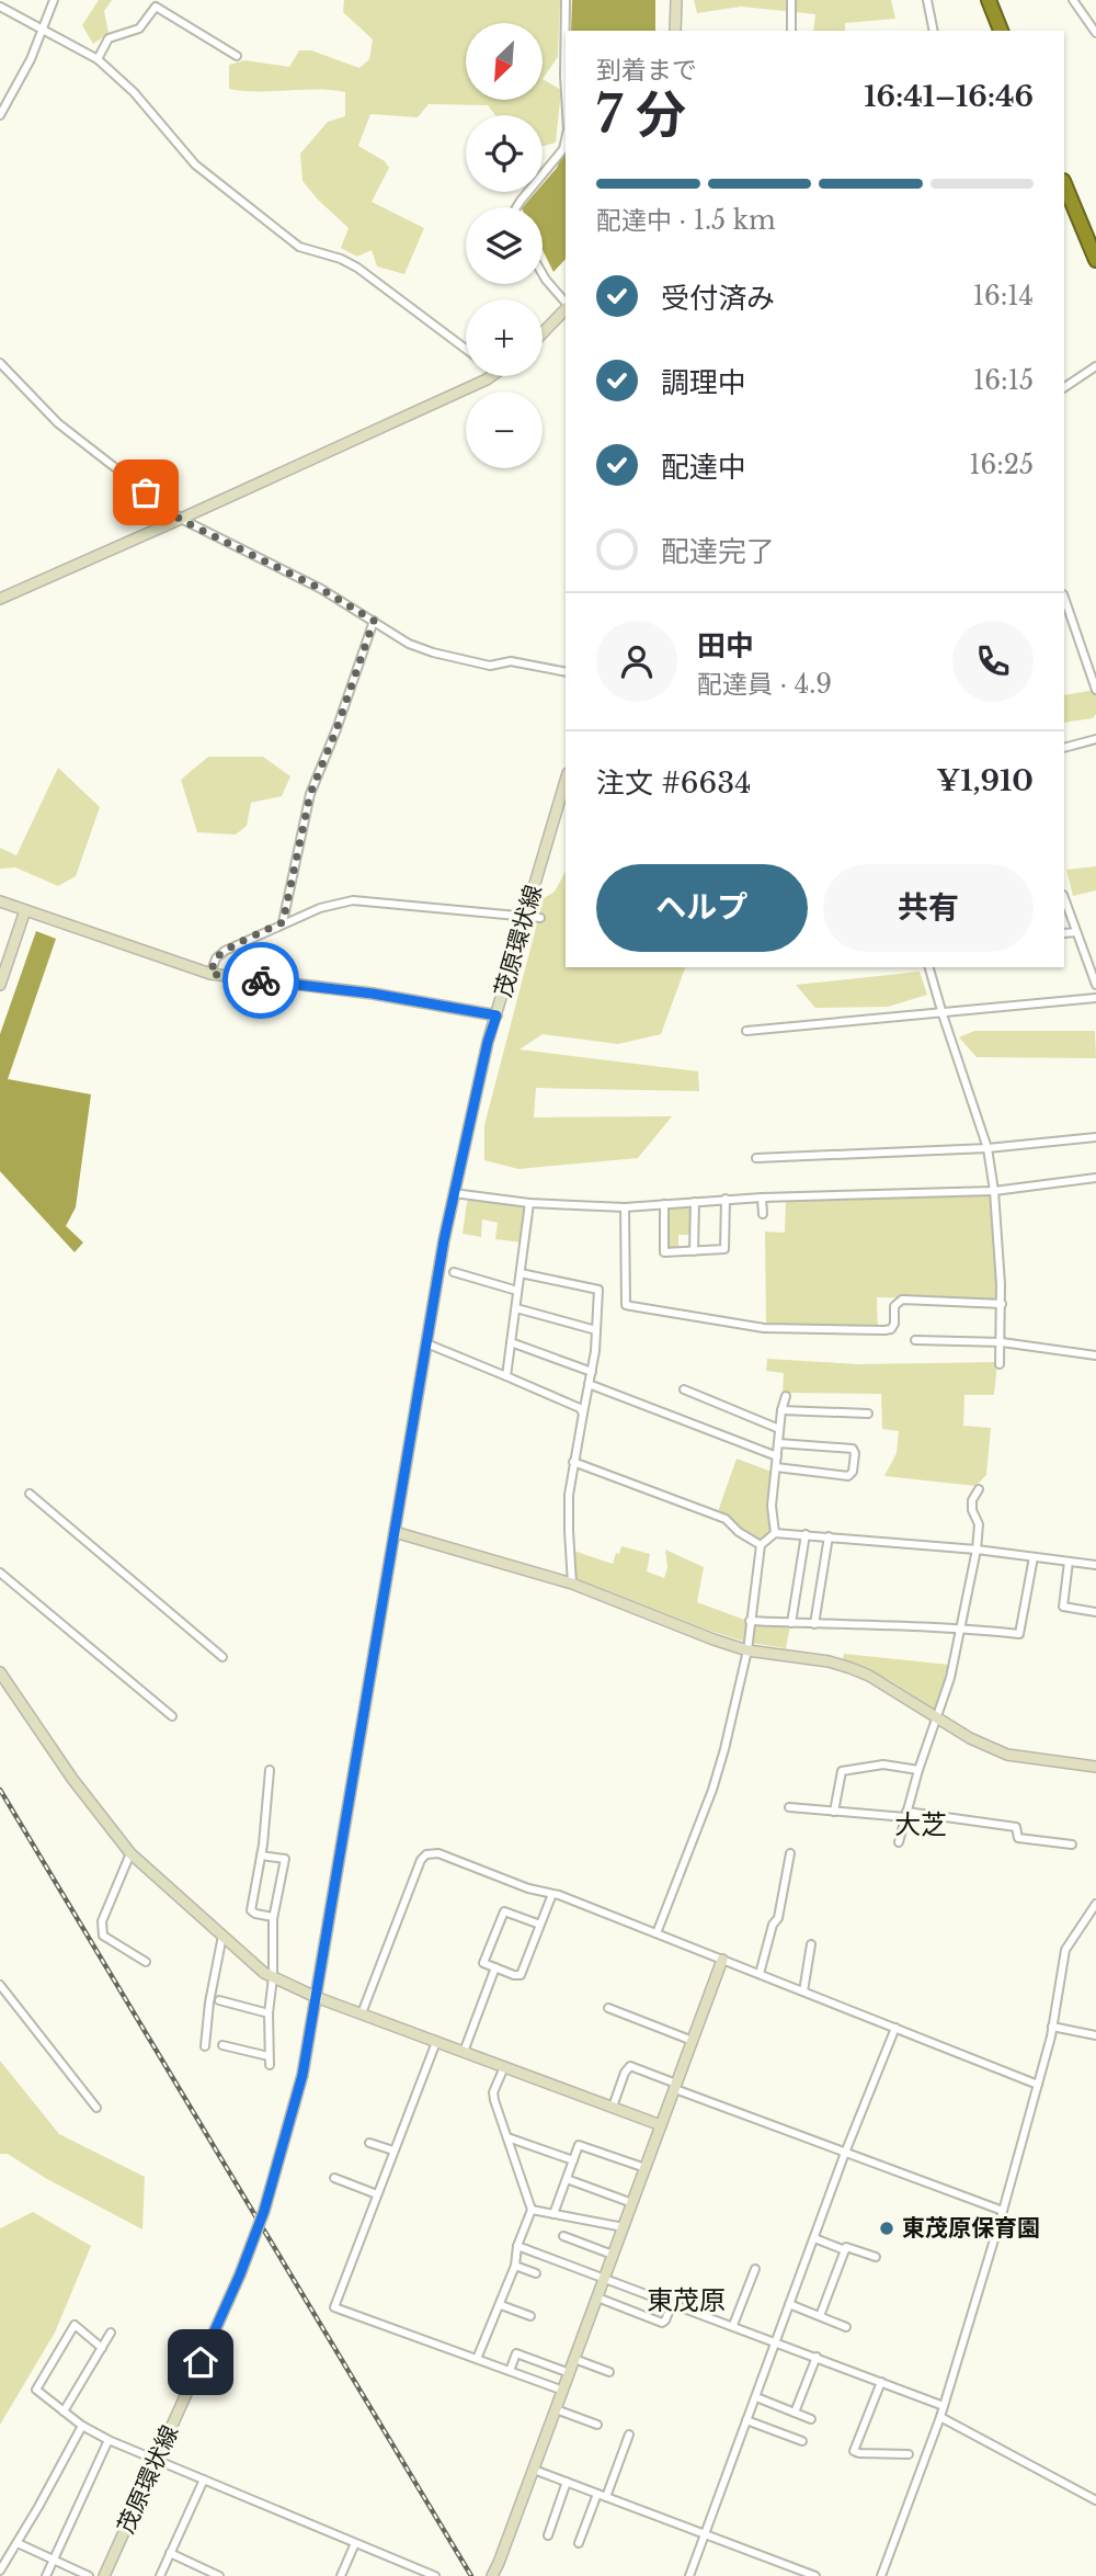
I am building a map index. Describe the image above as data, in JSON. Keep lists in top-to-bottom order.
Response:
{
  "streets": {
    "street": ["茂原環状線"]
  },
  "districts": ["大芝", "東茂原"],
  "places": ["東茂原保育園"],
  "north": "bottom left",
  "page": {
    "map_buttons": ["+", "−"],
    "heading": ["7 分", "到着まで", "16:41–16:46"],
    "panel": [
      "田中",
      "配達員 · 4.9",
      "注文 #6634",
      "¥1,910"
    ],
    "bar": "配達中 · 1.5 km",
    "list": [
      ["受付済み", "16:14"],
      ["調理中", "16:15"],
      ["配達中", "16:25"],
      "配達完了"
    ],
    "buttons": ["ヘルプ", "共有"]
  }
}
